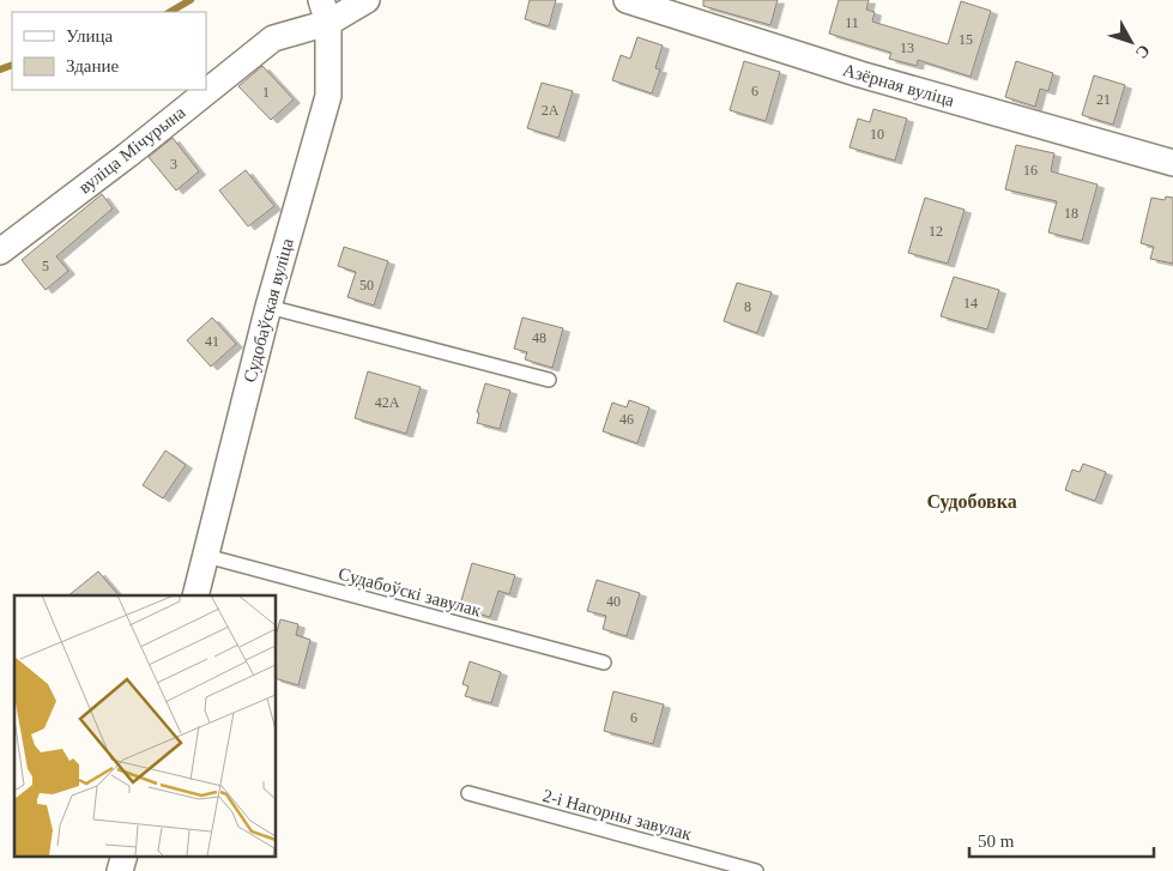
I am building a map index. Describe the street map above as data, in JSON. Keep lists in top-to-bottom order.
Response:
{
  "streets": {
    "street": ["Азёрная вуліца", "вуліца Мічурына", "Судобаўская вуліца"],
    "lane": ["Судабоўскі завулак", "2-і Нагорны завулак"]
  },
  "crossings": [
    ["вуліца Мічурына", "Судобаўская вуліца"],
    ["Судобаўская вуліца", "Судабоўскі завулак"]
  ],
  "districts": ["Судобовка"],
  "house_numbers": [
    "11",
    "15",
    "13",
    "6",
    "1",
    "21",
    "2А",
    "10",
    "3",
    "16",
    "18",
    "12",
    "5",
    "50",
    "14",
    "8",
    "48",
    "41",
    "42А",
    "46",
    "40",
    "6"
  ],
  "legend": ["Улица", "Здание"],
  "scale_bar": "50 m",
  "north": "bottom right"
}
